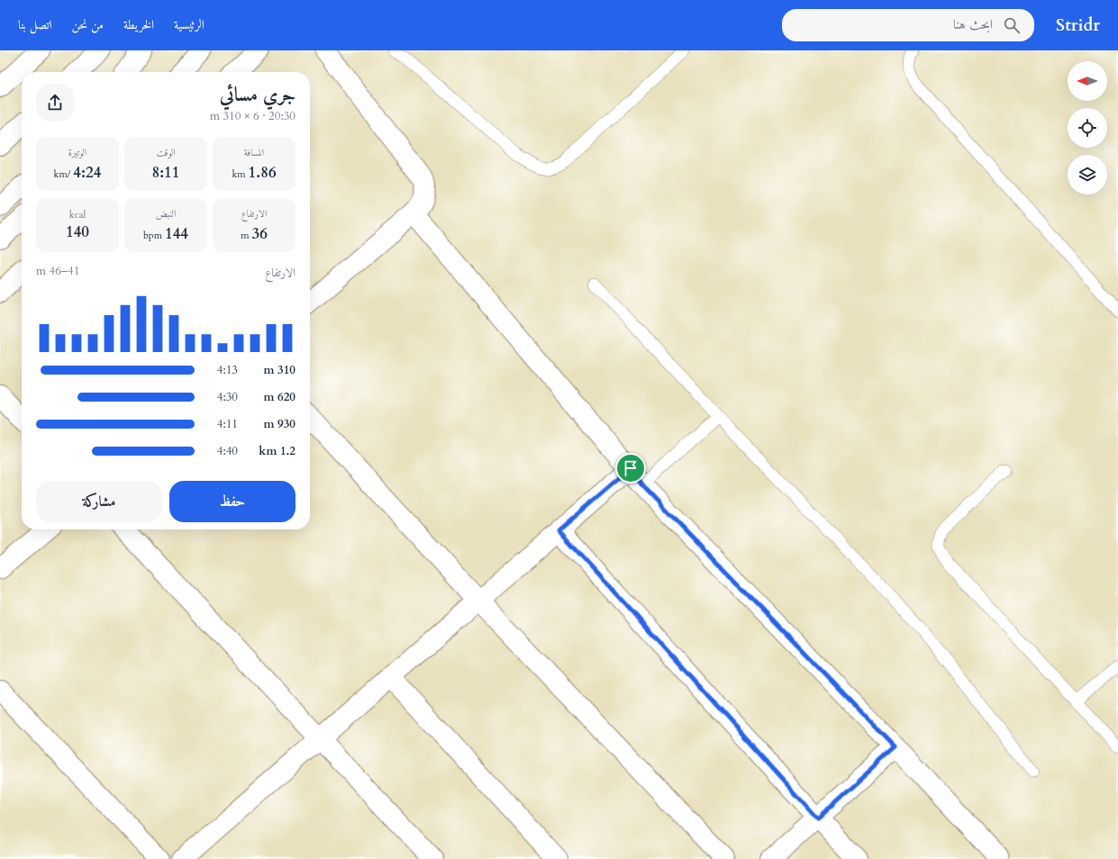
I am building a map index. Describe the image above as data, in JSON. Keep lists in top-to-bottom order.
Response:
{
  "north": "left",
  "page": {
    "header": "Stridr",
    "search": "ابحث هنا",
    "nav": [
      "الرئيسية",
      "الخريطة",
      "من نحن",
      "اتصل بنا"
    ],
    "heading": ["جري مسائي", "20:30 · 6 × 310 m"],
    "stats": [
      ["المسافة", "1.86 km"],
      ["الوقت", "8:11"],
      ["الوتيرة", "4:24 /km"],
      ["الارتفاع", "36 m"],
      ["النبض", "144 bpm"],
      ["kcal", "140"]
    ],
    "chart": ["الارتفاع", "41–46 m"],
    "list": [
      {
        "name": "310 m",
        "note": "4:13"
      },
      {
        "name": "620 m",
        "note": "4:30"
      },
      {
        "name": "930 m",
        "note": "4:11"
      },
      {
        "name": "1.2 km",
        "note": "4:40"
      }
    ],
    "buttons": ["حفظ", "مشاركة"]
  }
}
